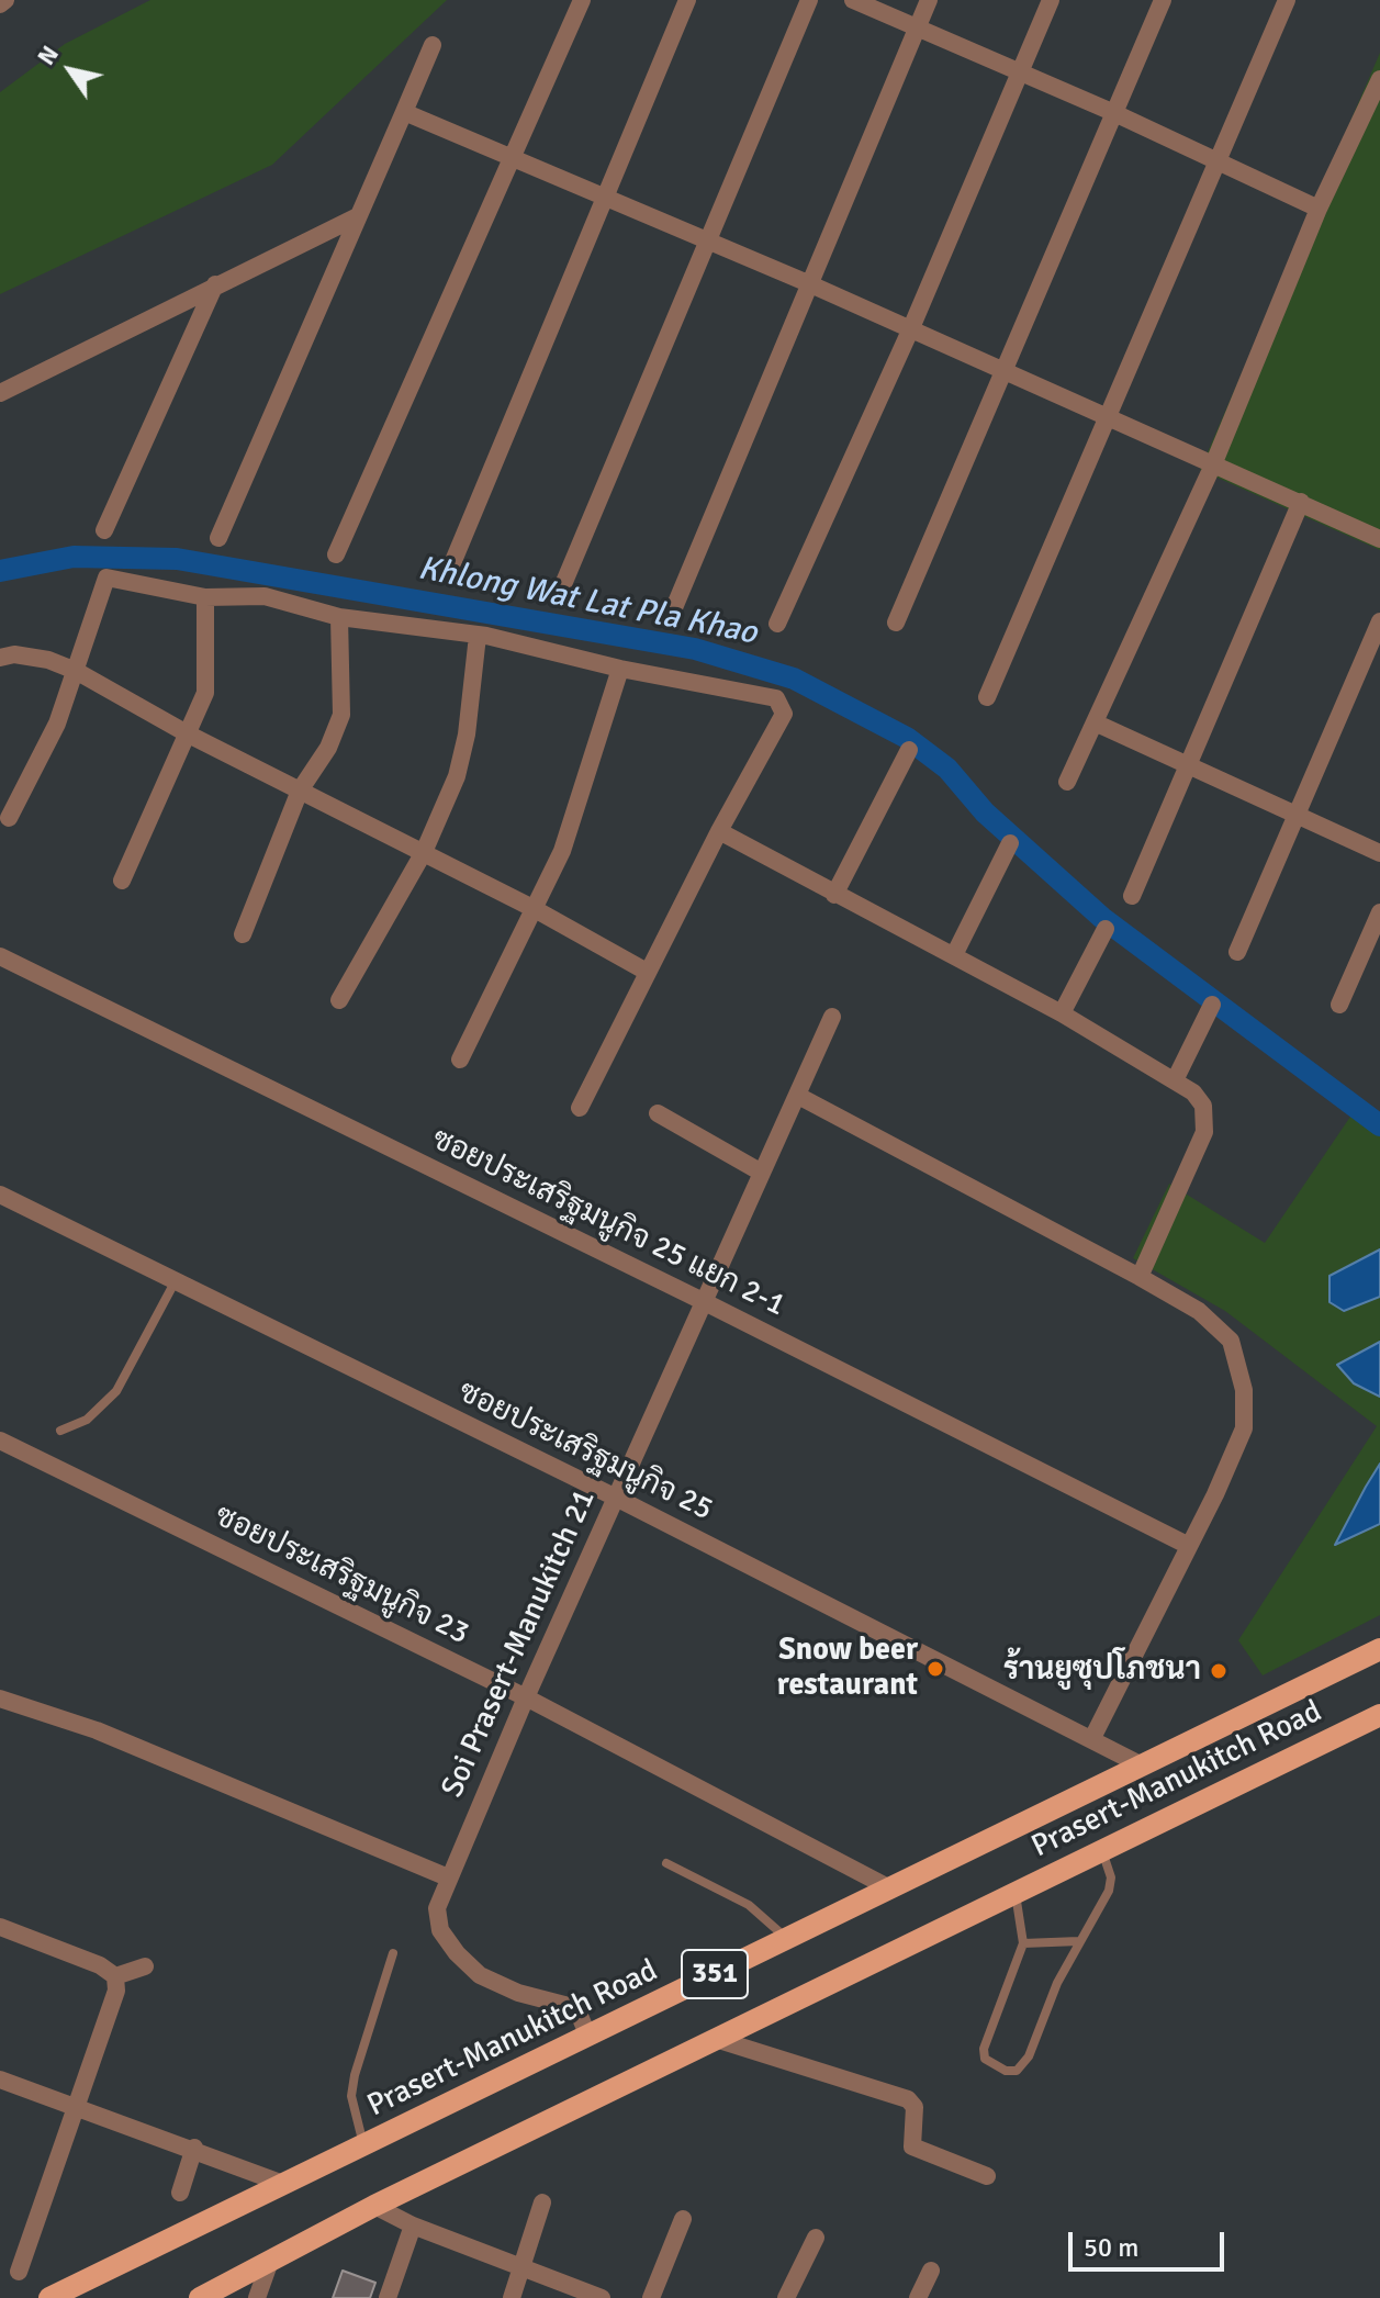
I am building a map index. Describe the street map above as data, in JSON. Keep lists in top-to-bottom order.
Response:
{
  "streets": {
    "main road": ["Prasert-Manukitch Road", "351"],
    "street": [
      "ซอยประเสริฐมนูกิจ 25 แยก 2-1",
      "ซอยประเสริฐมนูกิจ 25",
      "ซอยประเสริฐมนูกิจ 23",
      "Soi Prasert-Manukitch 21"
    ]
  },
  "crossings": [
    ["ซอยประเสริฐมนูกิจ 25 แยก 2-1", "Soi Prasert-Manukitch 21"],
    ["ซอยประเสริฐมนูกิจ 25", "Soi Prasert-Manukitch 21"],
    ["ซอยประเสริฐมนูกิจ 25", "Prasert-Manukitch Road"],
    ["ซอยประเสริฐมนูกิจ 23", "Soi Prasert-Manukitch 21"],
    ["ซอยประเสริฐมนูกิจ 23", "Prasert-Manukitch Road"],
    ["Soi Prasert-Manukitch 21", "Prasert-Manukitch Road"]
  ],
  "water": ["Khlong Wat Lat Pla Khao"],
  "places": ["Snow beer restaurant", "ร้านยูซุปโภชนา"],
  "scale_bar": "50 m",
  "north": "top left"
}
